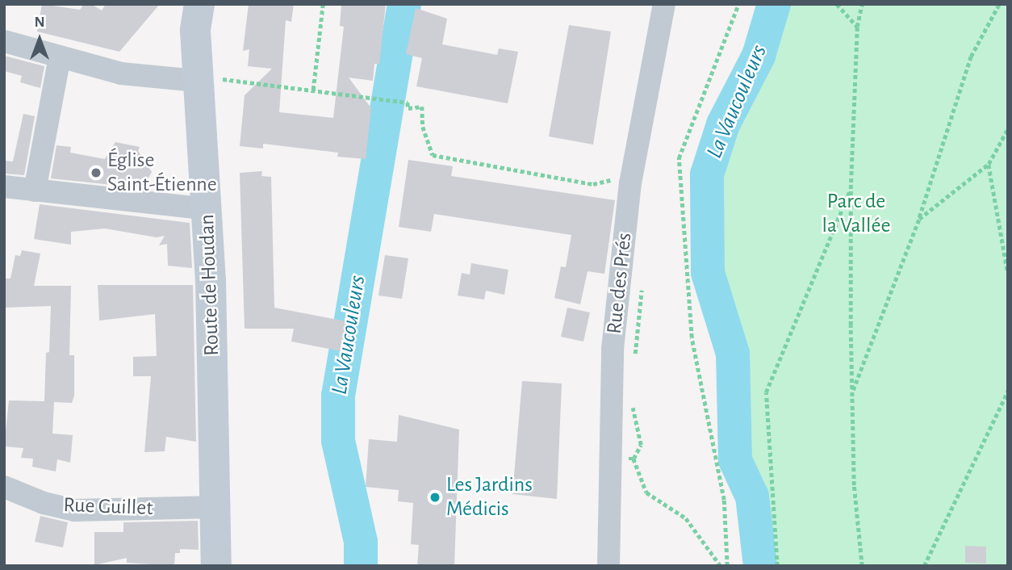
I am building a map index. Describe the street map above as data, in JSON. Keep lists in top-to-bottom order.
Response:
{
  "streets": {
    "street": ["Rue des Prés", "Route de Houdan", "Rue Guillet"]
  },
  "crossings": [
    ["Route de Houdan", "Rue Guillet"]
  ],
  "water": ["La Vaucouleurs"],
  "parks": ["Parc de la Vallée"],
  "places": ["Église Saint-Étienne", "Les Jardins Médicis"],
  "north": "top"
}
